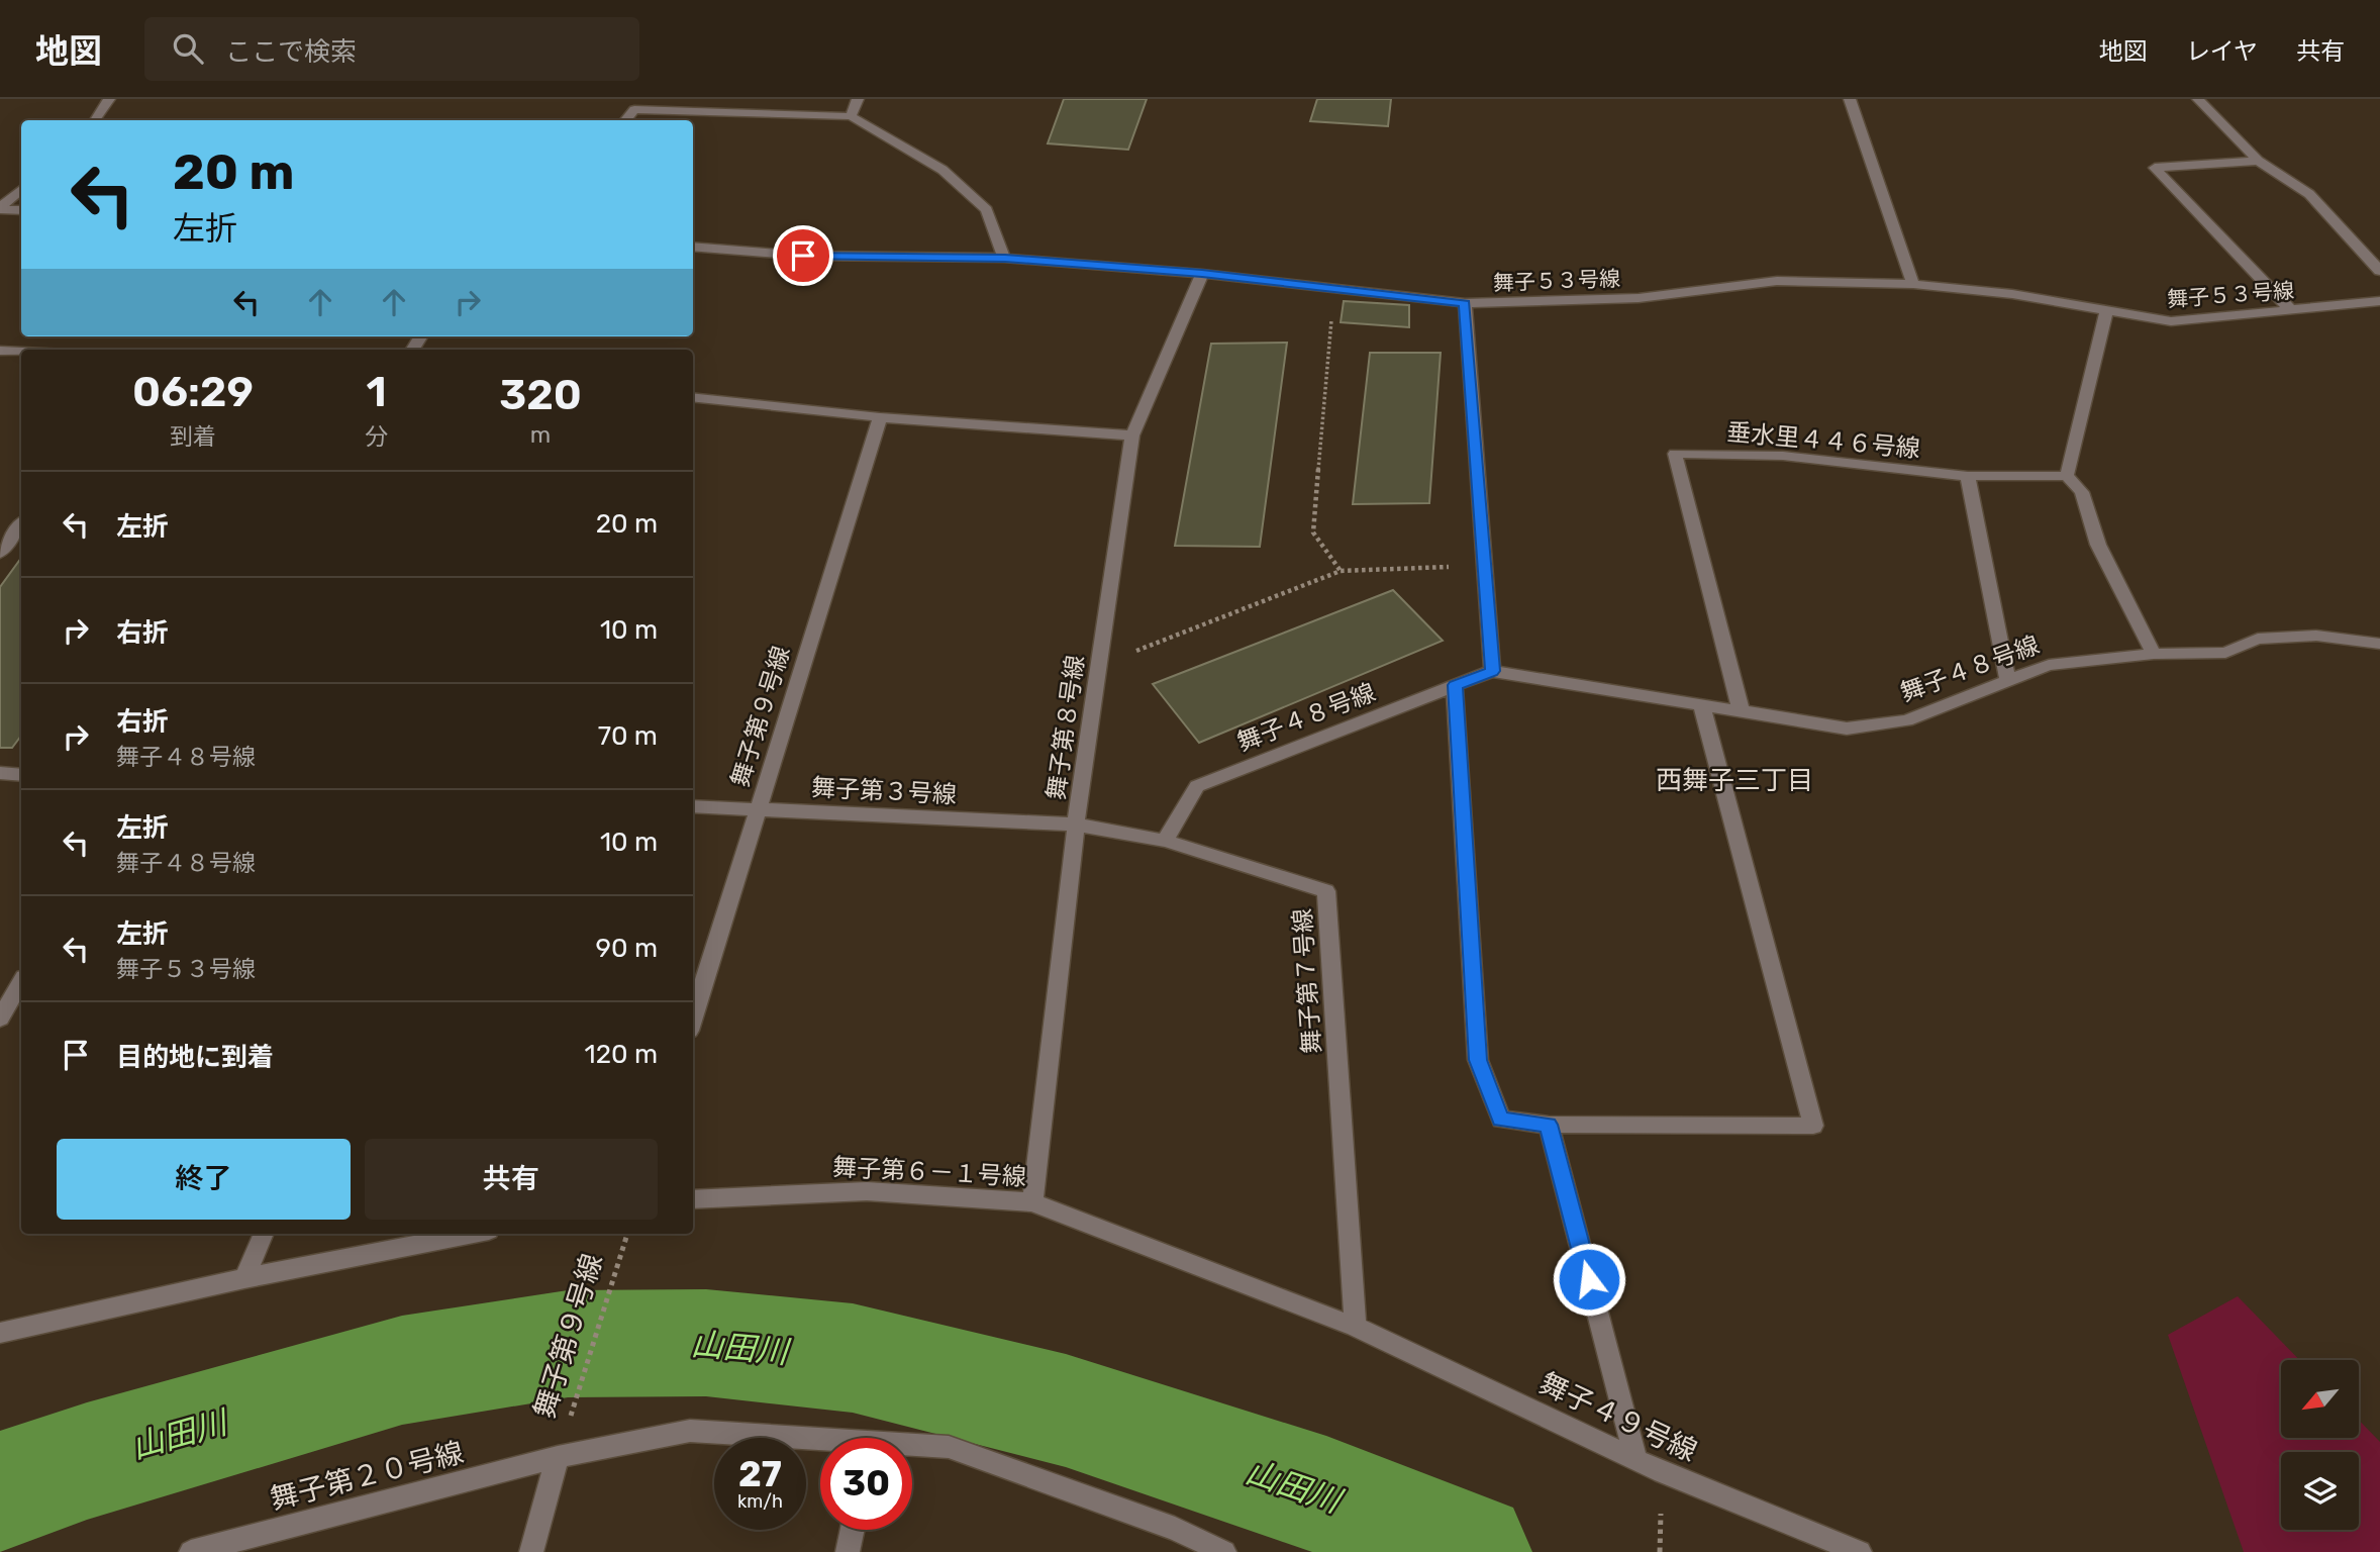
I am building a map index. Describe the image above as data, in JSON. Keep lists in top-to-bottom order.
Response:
{
  "streets": {
    "street": [
      "舞子５３号線",
      "垂水里４４６号線",
      "舞子４８号線",
      "舞子第９号線",
      "舞子第８号線",
      "舞子第３号線",
      "舞子第７号線",
      "舞子第６－１号線",
      "舞子４９号線",
      "舞子第２０号線"
    ]
  },
  "crossings": [
    ["舞子５３号線", "舞子第８号線"],
    ["垂水里４４６号線", "舞子４８号線"],
    ["舞子４８号線", "舞子第７号線"],
    ["舞子第９号線", "舞子第３号線"],
    ["舞子第９号線", "舞子第２０号線"],
    ["舞子第８号線", "舞子第３号線"],
    ["舞子第８号線", "舞子第７号線"],
    ["舞子第８号線", "舞子第６－１号線"],
    ["舞子第３号線", "舞子第７号線"],
    ["舞子第７号線", "舞子第６－１号線"],
    ["舞子第７号線", "舞子４９号線"],
    ["舞子第６－１号線", "舞子４９号線"]
  ],
  "districts": ["西舞子三丁目"],
  "water": ["山田川"],
  "north": "bottom left",
  "page": {
    "header": "地図",
    "search": "ここで検索",
    "nav": ["地図", "レイヤ", "共有"],
    "turn": ["20 m", "左折"],
    "eta": [
      "06:29",
      "到着",
      "1",
      "分",
      "320",
      "m"
    ],
    "list": [
      {
        "name": "左折",
        "value": "20 m"
      },
      {
        "name": "右折",
        "value": "10 m"
      },
      {
        "name": "右折",
        "note": "舞子４８号線",
        "value": "70 m"
      },
      {
        "name": "左折",
        "note": "舞子４８号線",
        "value": "10 m"
      },
      {
        "name": "左折",
        "note": "舞子５３号線",
        "value": "90 m"
      },
      {
        "name": "目的地に到着",
        "value": "120 m"
      }
    ],
    "buttons": ["終了", "共有"],
    "speed": "27 km/h",
    "limit": "30"
  }
}
